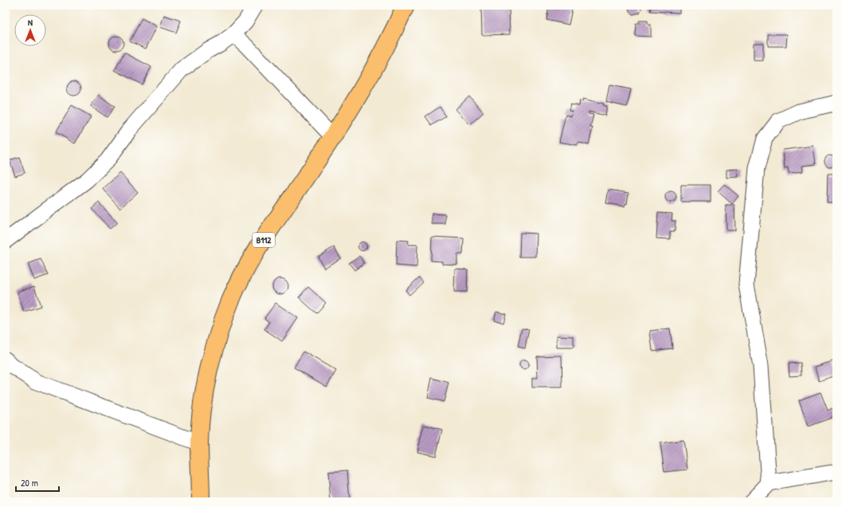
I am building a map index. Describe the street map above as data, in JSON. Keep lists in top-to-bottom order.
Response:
{
  "streets": {
    "main road": ["B112"]
  },
  "scale_bar": "20 m",
  "north": "top"
}
